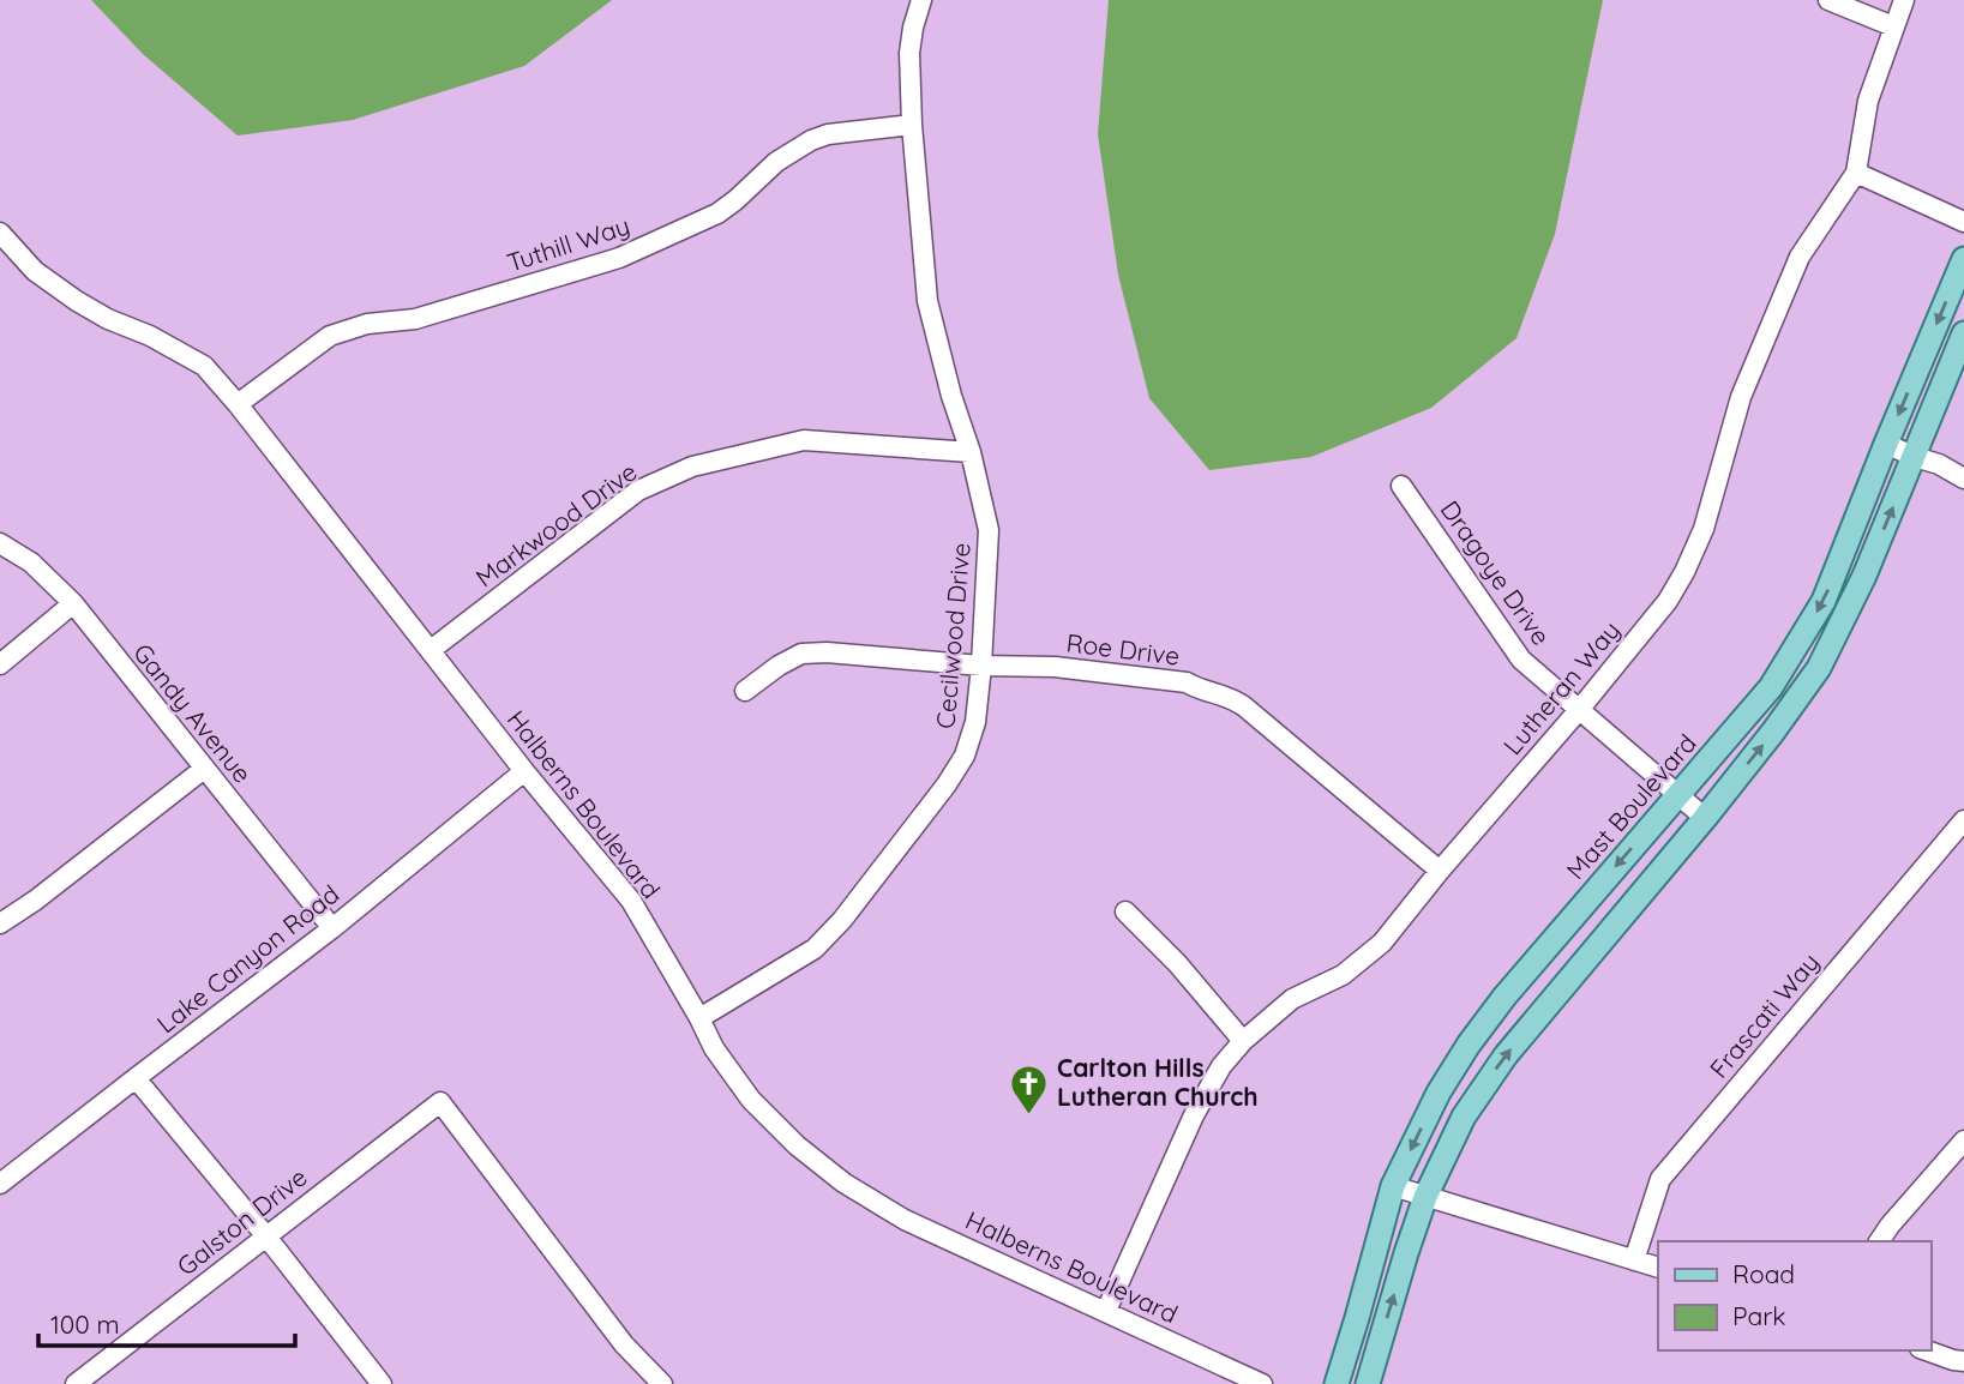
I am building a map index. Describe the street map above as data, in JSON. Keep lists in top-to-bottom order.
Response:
{
  "streets": {
    "main road": ["Mast Boulevard"],
    "street": [
      "Tuthill Way",
      "Markwood Drive",
      "Dragoye Drive",
      "Cecilwood Drive",
      "Roe Drive",
      "Lutheran Way",
      "Gandy Avenue",
      "Halberns Boulevard",
      "Lake Canyon Road",
      "Frascati Way",
      "Galston Drive"
    ]
  },
  "crossings": [
    ["Tuthill Way", "Cecilwood Drive"],
    ["Tuthill Way", "Halberns Boulevard"],
    ["Markwood Drive", "Cecilwood Drive"],
    ["Markwood Drive", "Halberns Boulevard"],
    ["Dragoye Drive", "Lutheran Way"],
    ["Dragoye Drive", "Mast Boulevard"],
    ["Cecilwood Drive", "Roe Drive"],
    ["Cecilwood Drive", "Halberns Boulevard"],
    ["Roe Drive", "Lutheran Way"],
    ["Lutheran Way", "Halberns Boulevard"],
    ["Gandy Avenue", "Lake Canyon Road"],
    ["Halberns Boulevard", "Lake Canyon Road"]
  ],
  "places": {
    "church": ["Carlton Hills Lutheran Church"]
  },
  "legend": ["Road", "Park"],
  "scale_bar": "100 m"
}
